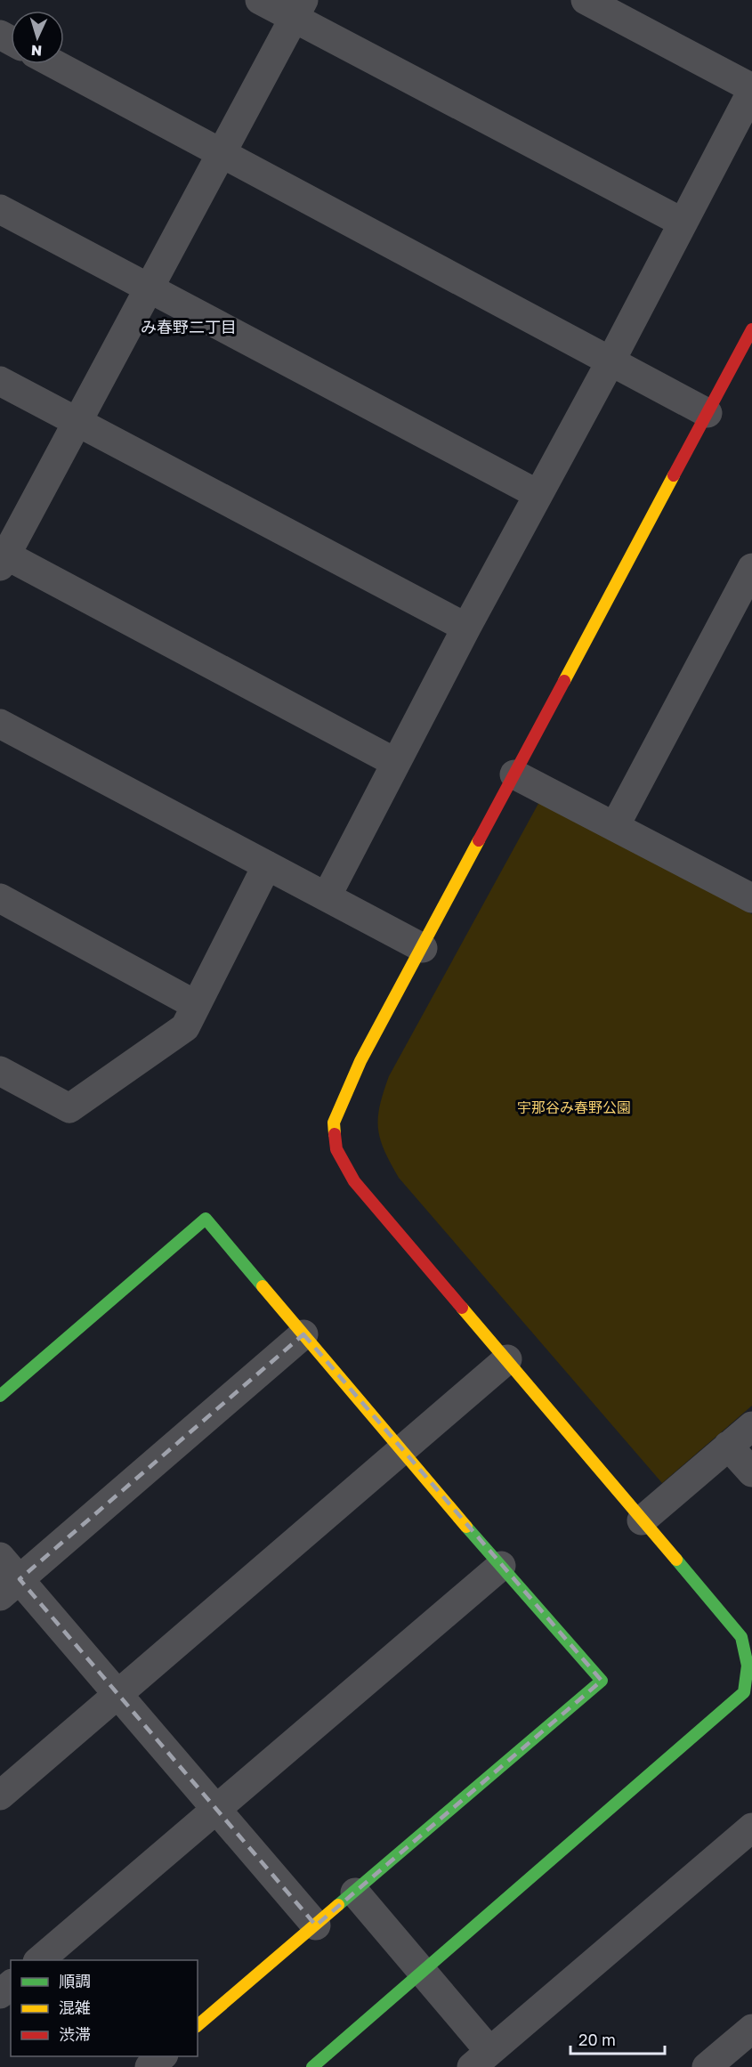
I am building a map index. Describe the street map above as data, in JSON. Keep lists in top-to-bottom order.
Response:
{
  "districts": ["み春野二丁目"],
  "parks": ["宇那谷み春野公園"],
  "legend": ["順調", "混雑", "渋滞"],
  "scale_bar": "20 m",
  "north": "bottom"
}
